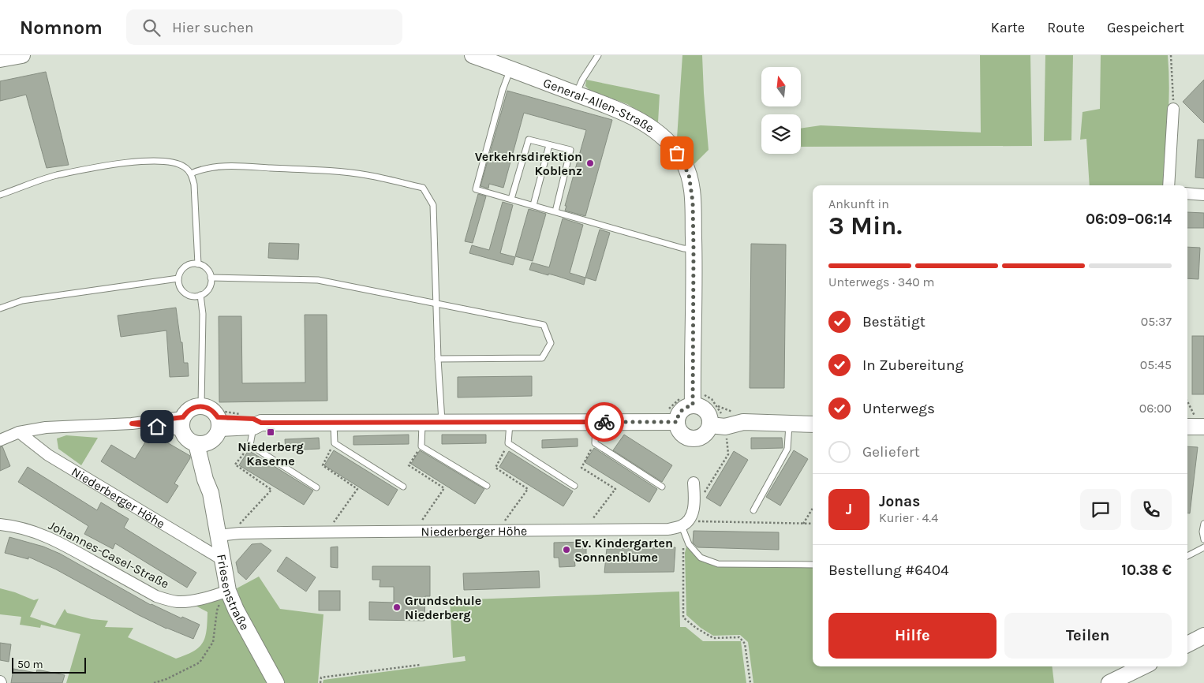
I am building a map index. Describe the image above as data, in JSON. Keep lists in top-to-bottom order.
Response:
{
  "streets": {
    "street": [
      "General-Allen-Straße",
      "Niederberger Höhe",
      "Johannes-Casel-Straße",
      "Friesenstraße"
    ]
  },
  "crossings": [
    ["Niederberger Höhe", "Friesenstraße"],
    ["Johannes-Casel-Straße", "Friesenstraße"]
  ],
  "places": {
    "other": ["Verkehrsdirektion Koblenz", "Ev. Kindergarten Sonnenblume", "Grundschule Niederberg"],
    "transit": ["Niederberg Kaserne"]
  },
  "scale_bar": "50 m",
  "north": "top",
  "page": {
    "header": "Nomnom",
    "search": "Hier suchen",
    "nav": ["Karte", "Route", "Gespeichert"],
    "heading": ["3 Min.", "Ankunft in", "06:09–06:14"],
    "panel": [
      "Jonas",
      "Kurier · 4.4",
      "Bestellung #6404",
      "10.38 €"
    ],
    "bar": "Unterwegs · 340 m",
    "list": [
      ["Bestätigt", "05:37"],
      ["In Zubereitung", "05:45"],
      ["Unterwegs", "06:00"],
      "Geliefert"
    ],
    "round": "J",
    "buttons": ["Hilfe", "Teilen"],
    "scale": "50 m"
  }
}
